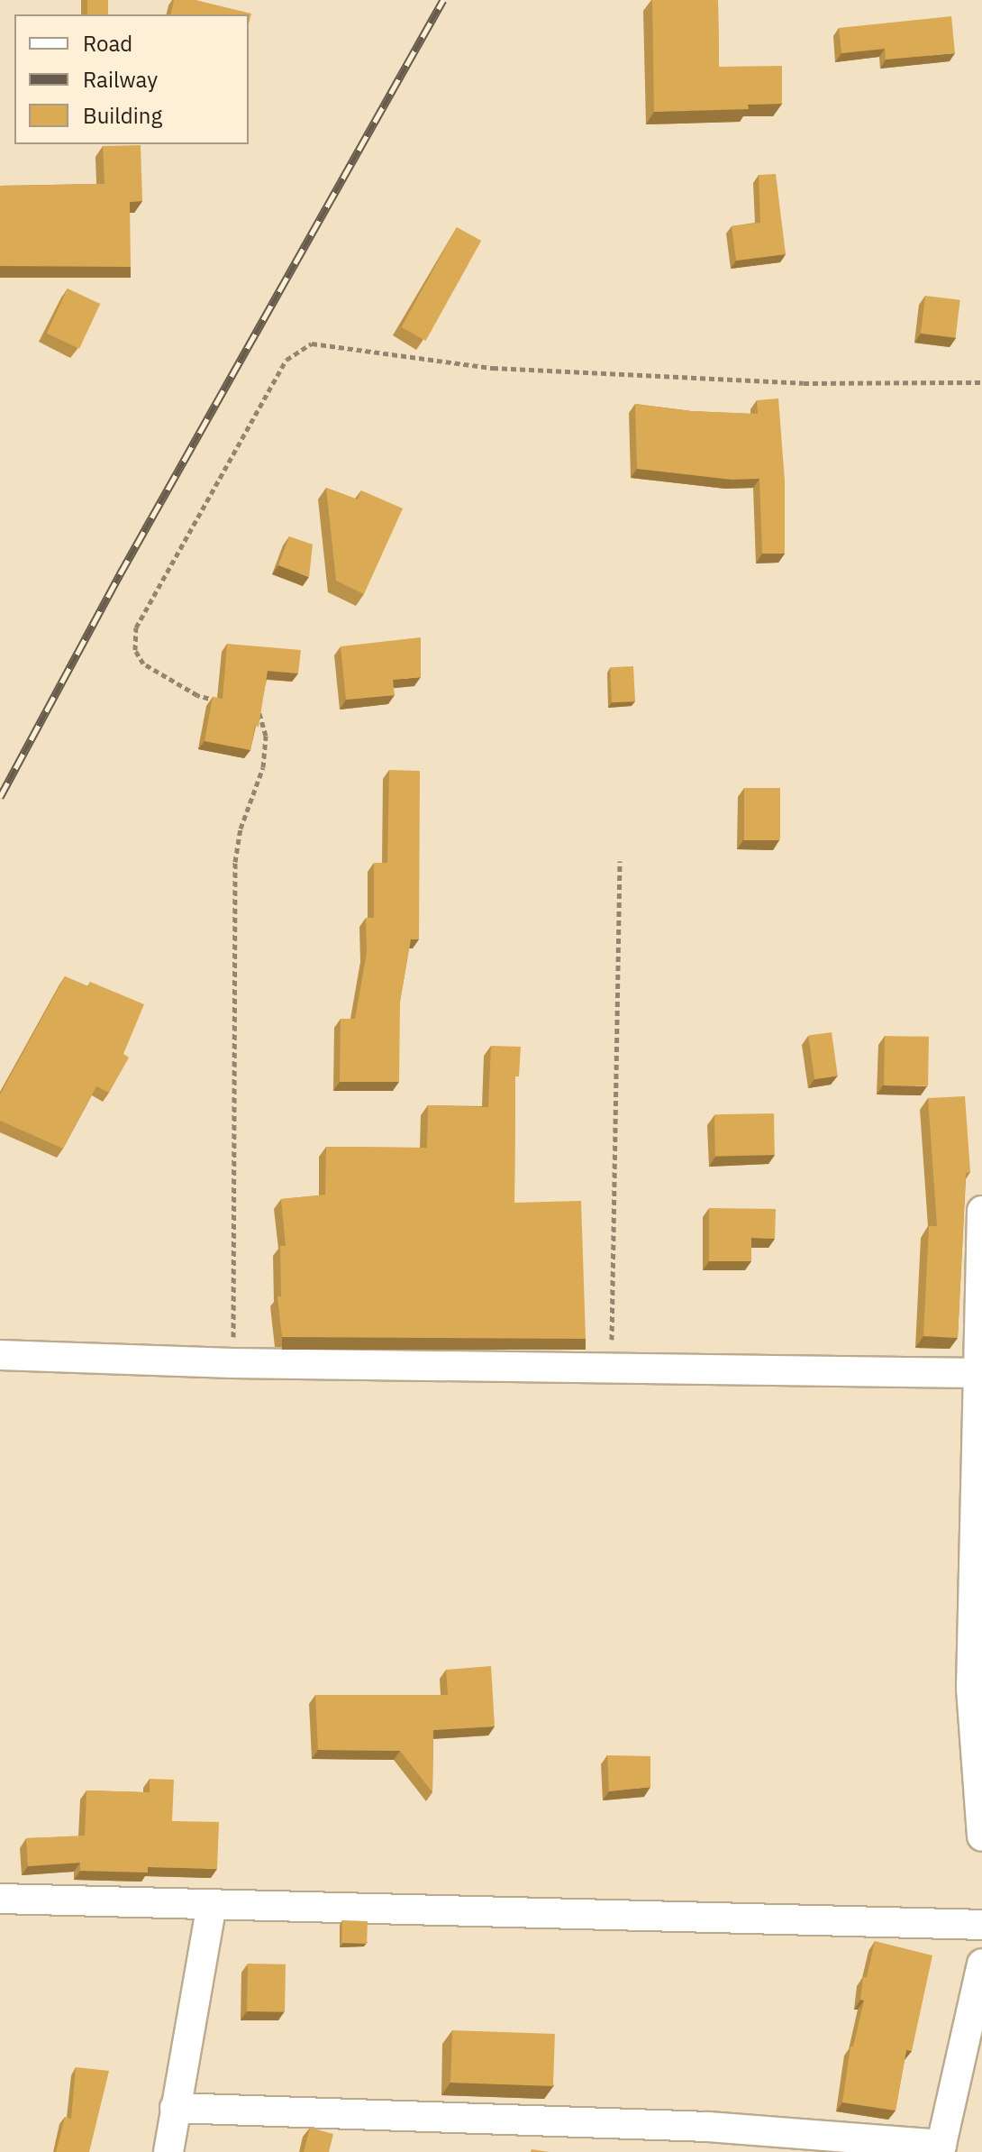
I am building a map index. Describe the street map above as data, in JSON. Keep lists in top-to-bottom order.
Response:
{
  "legend": ["Road", "Railway", "Building"]
}
